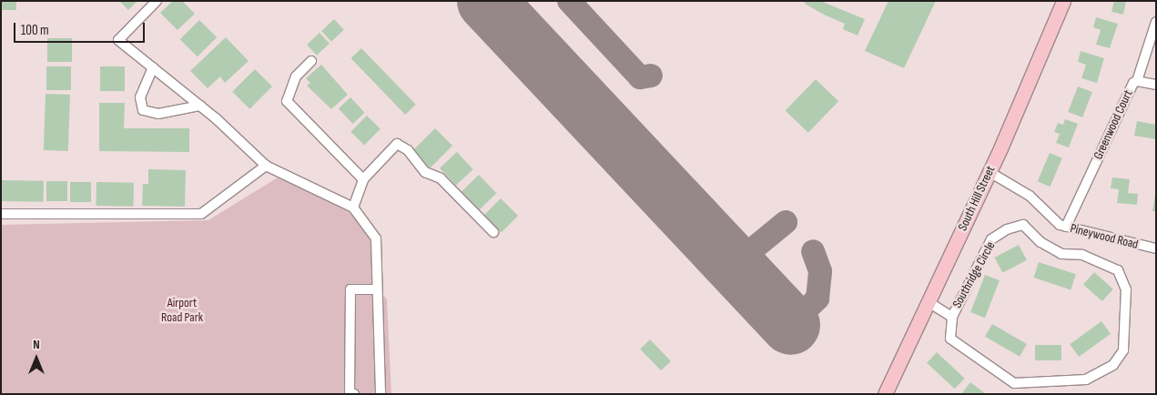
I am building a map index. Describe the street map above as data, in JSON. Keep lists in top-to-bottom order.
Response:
{
  "streets": {
    "main road": ["South Hill Street"],
    "street": ["Greenwood Court", "Pineywood Road", "Southridge Circle"]
  },
  "crossings": [
    ["Greenwood Court", "Pineywood Road"],
    ["South Hill Street", "Pineywood Road"],
    ["South Hill Street", "Southridge Circle"]
  ],
  "parks": ["Airport Road Park"],
  "scale_bar": "100 m",
  "north": "top"
}
